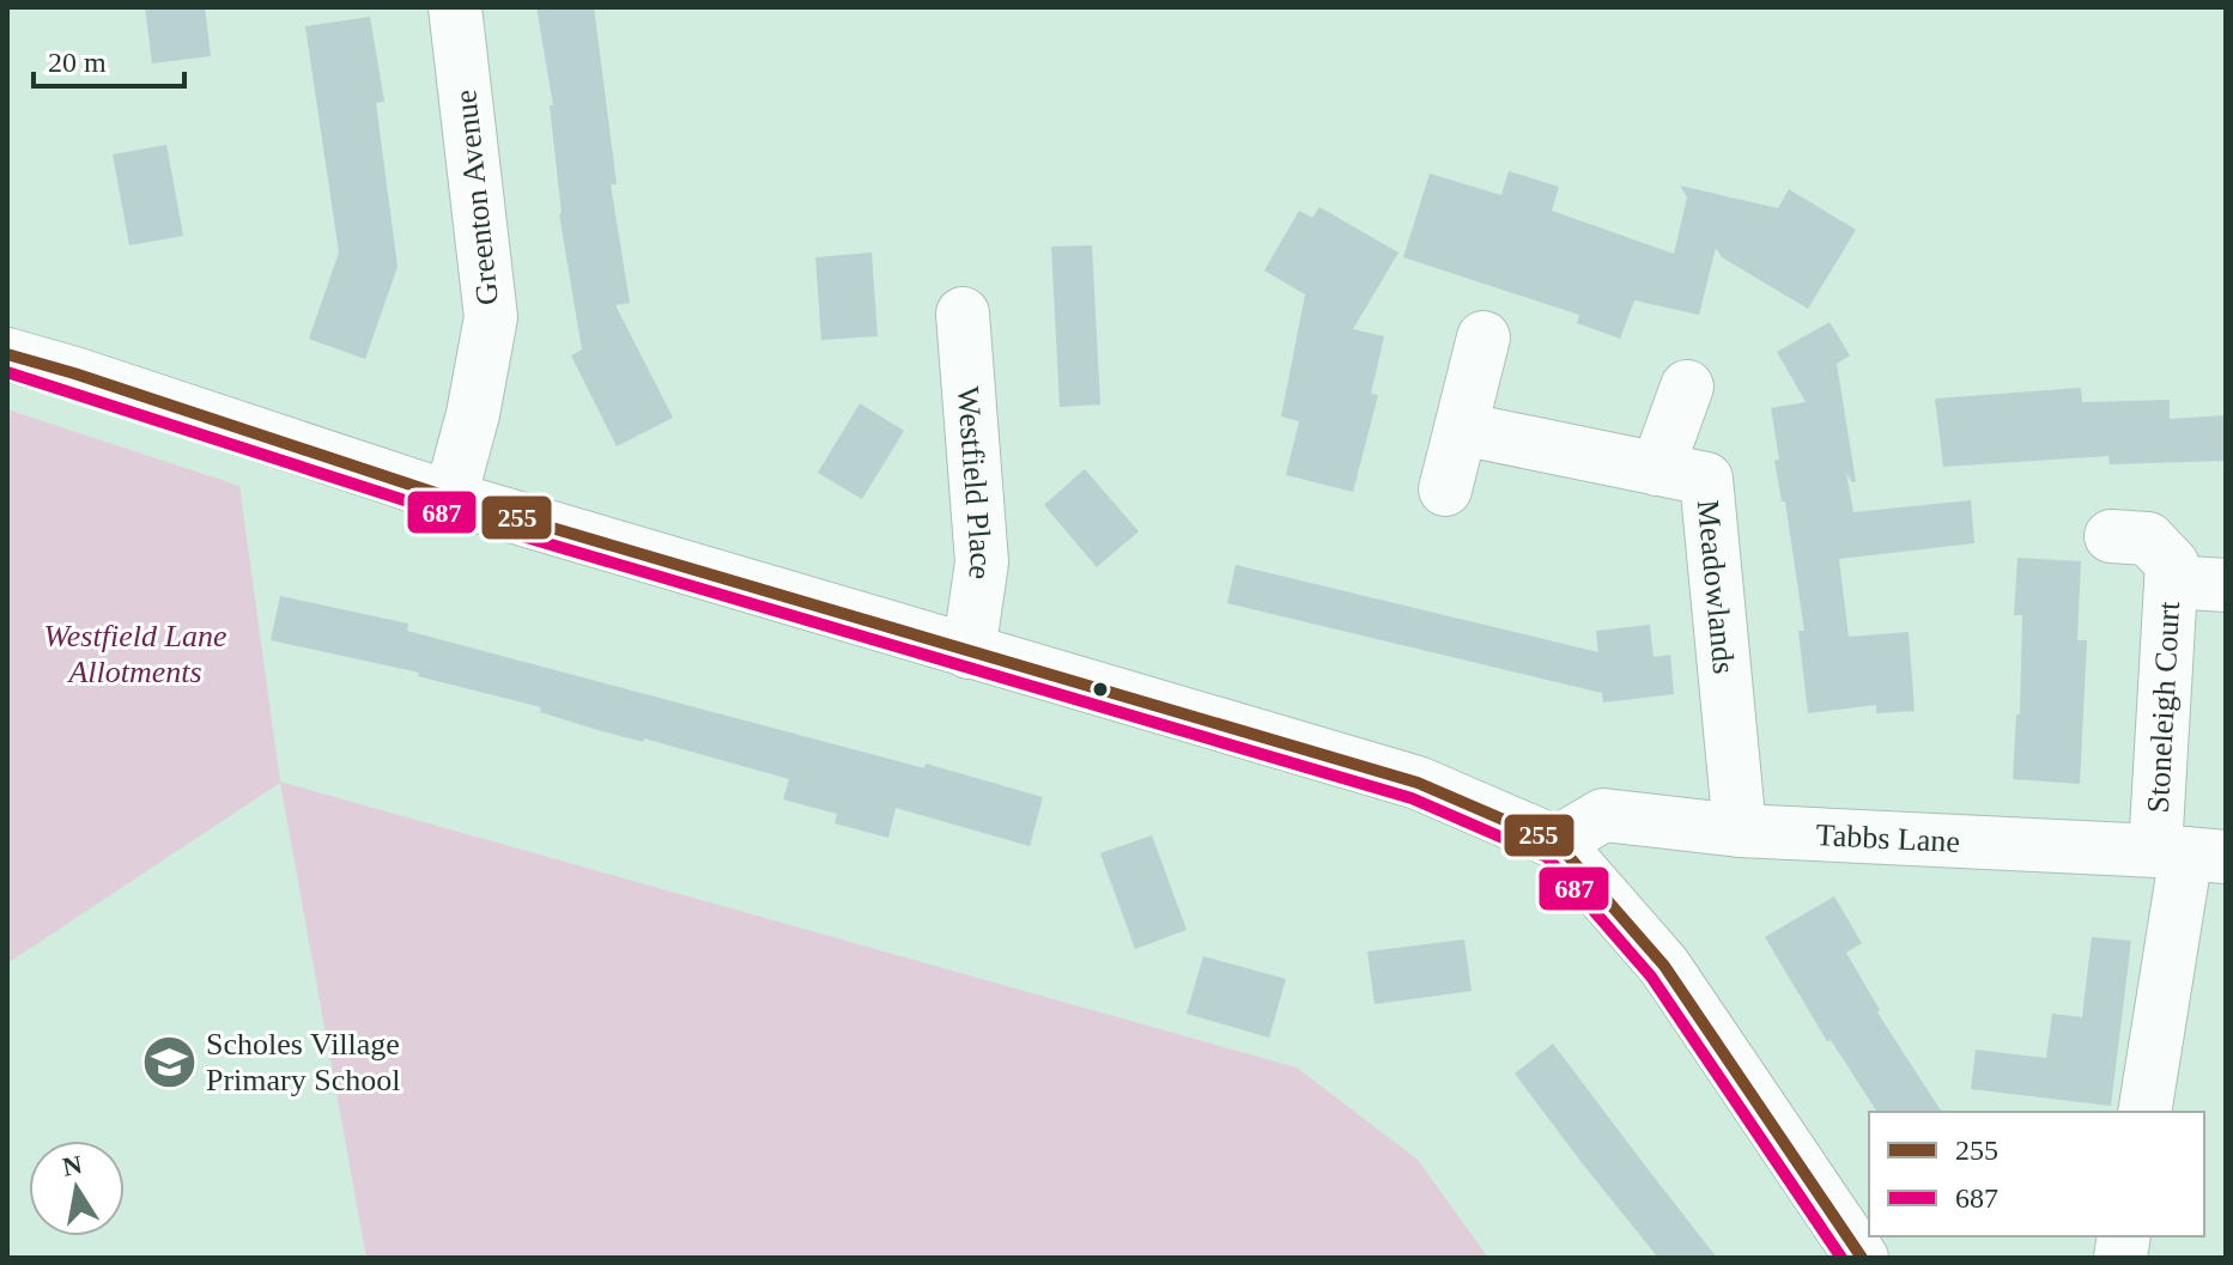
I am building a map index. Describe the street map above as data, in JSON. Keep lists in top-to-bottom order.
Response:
{
  "streets": {
    "street": [
      "Greenton Avenue",
      "Westfield Place",
      "Meadowlands",
      "Stoneleigh Court",
      "Tabbs Lane"
    ]
  },
  "crossings": [
    ["Meadowlands", "Tabbs Lane"],
    ["Stoneleigh Court", "Tabbs Lane"]
  ],
  "parks": ["Westfield Lane Allotments"],
  "places": {
    "school or university": ["Scholes Village Primary School"]
  },
  "lines": ["transit line 255", "transit line 687"],
  "legend": ["255", "687"],
  "scale_bar": "20 m",
  "north": "top"
}
